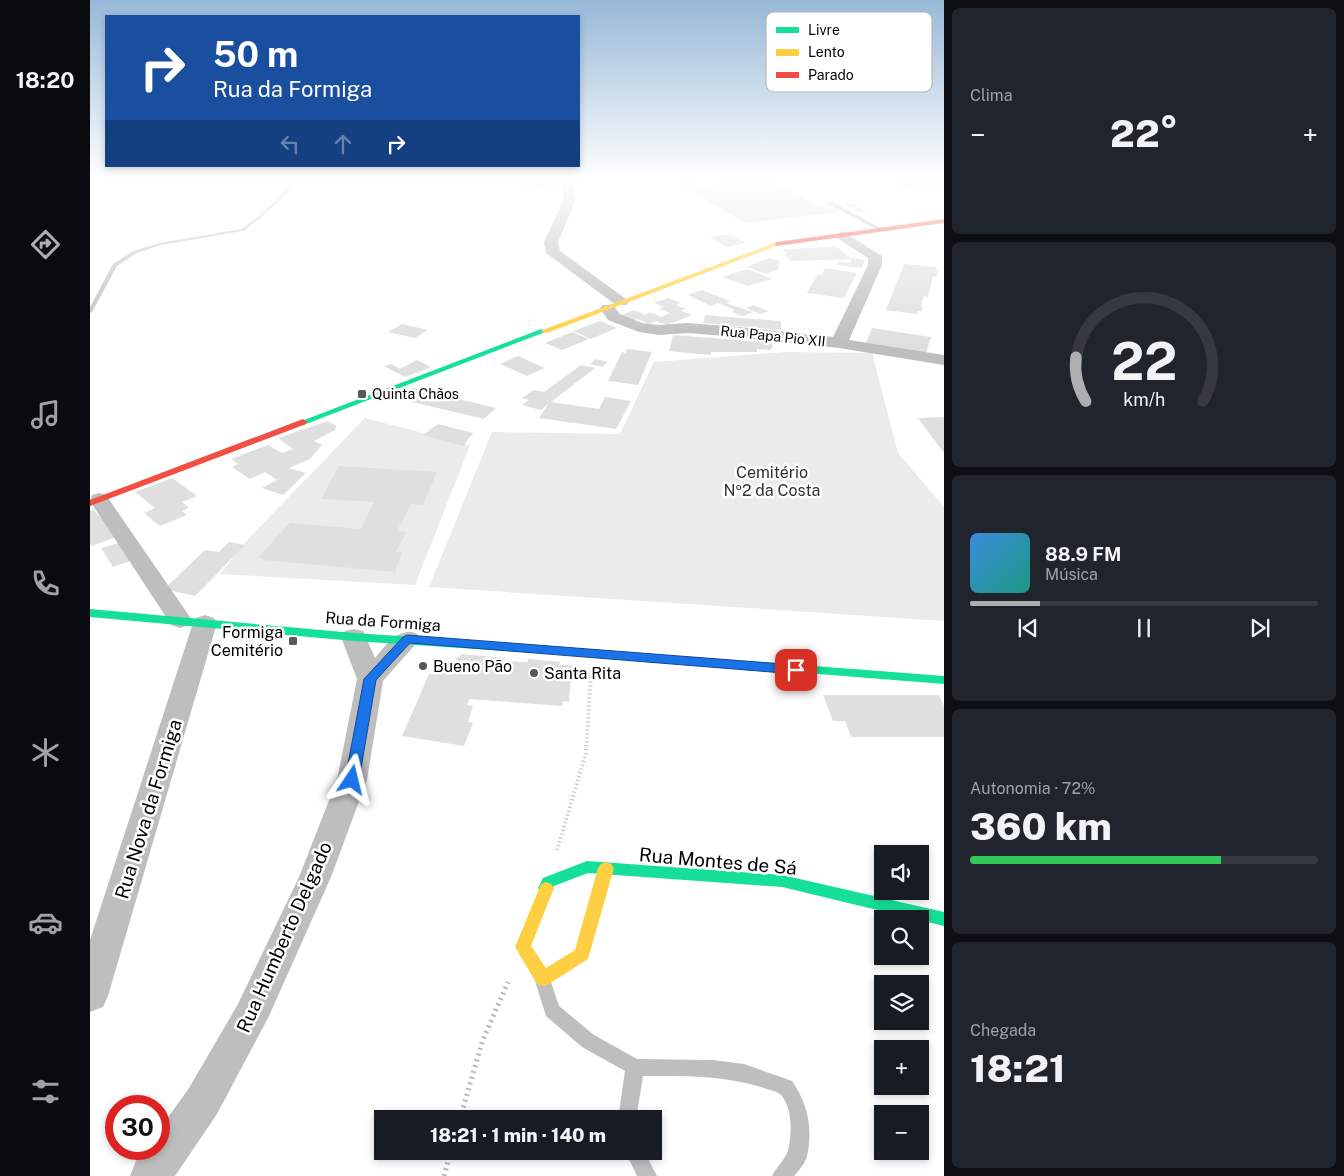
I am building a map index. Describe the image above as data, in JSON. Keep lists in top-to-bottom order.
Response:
{
  "streets": {
    "main road": ["Rua da Formiga", "Rua Montes de Sá"],
    "street": ["Rua Papa Pio XII", "Rua Nova da Formiga", "Rua Humberto Delgado"]
  },
  "crossings": [
    ["Rua da Formiga", "Rua Nova da Formiga"]
  ],
  "parks": ["Cemitério Nº2 da Costa"],
  "places": {
    "transit": ["Quinta Chãos", "Formiga Cemitério"],
    "other": ["Bueno Pão", "Santa Rita"]
  },
  "legend": ["Livre", "Lento", "Parado"],
  "page": {
    "tabs": "18:20",
    "tile": [
      "Clima",
      ["Autonomia · 72%", "360 km"],
      ["Chegada", "18:21"]
    ],
    "turn": ["50 m", "Rua da Formiga"],
    "heat": ["−", "22°", "+"],
    "song": ["88.9 FM", "Música"],
    "map_buttons": ["+", "−"],
    "limit": "30",
    "trip": "18:21 · 1 min · 140 m",
    "gauge": ["22", "km/h"]
  }
}
